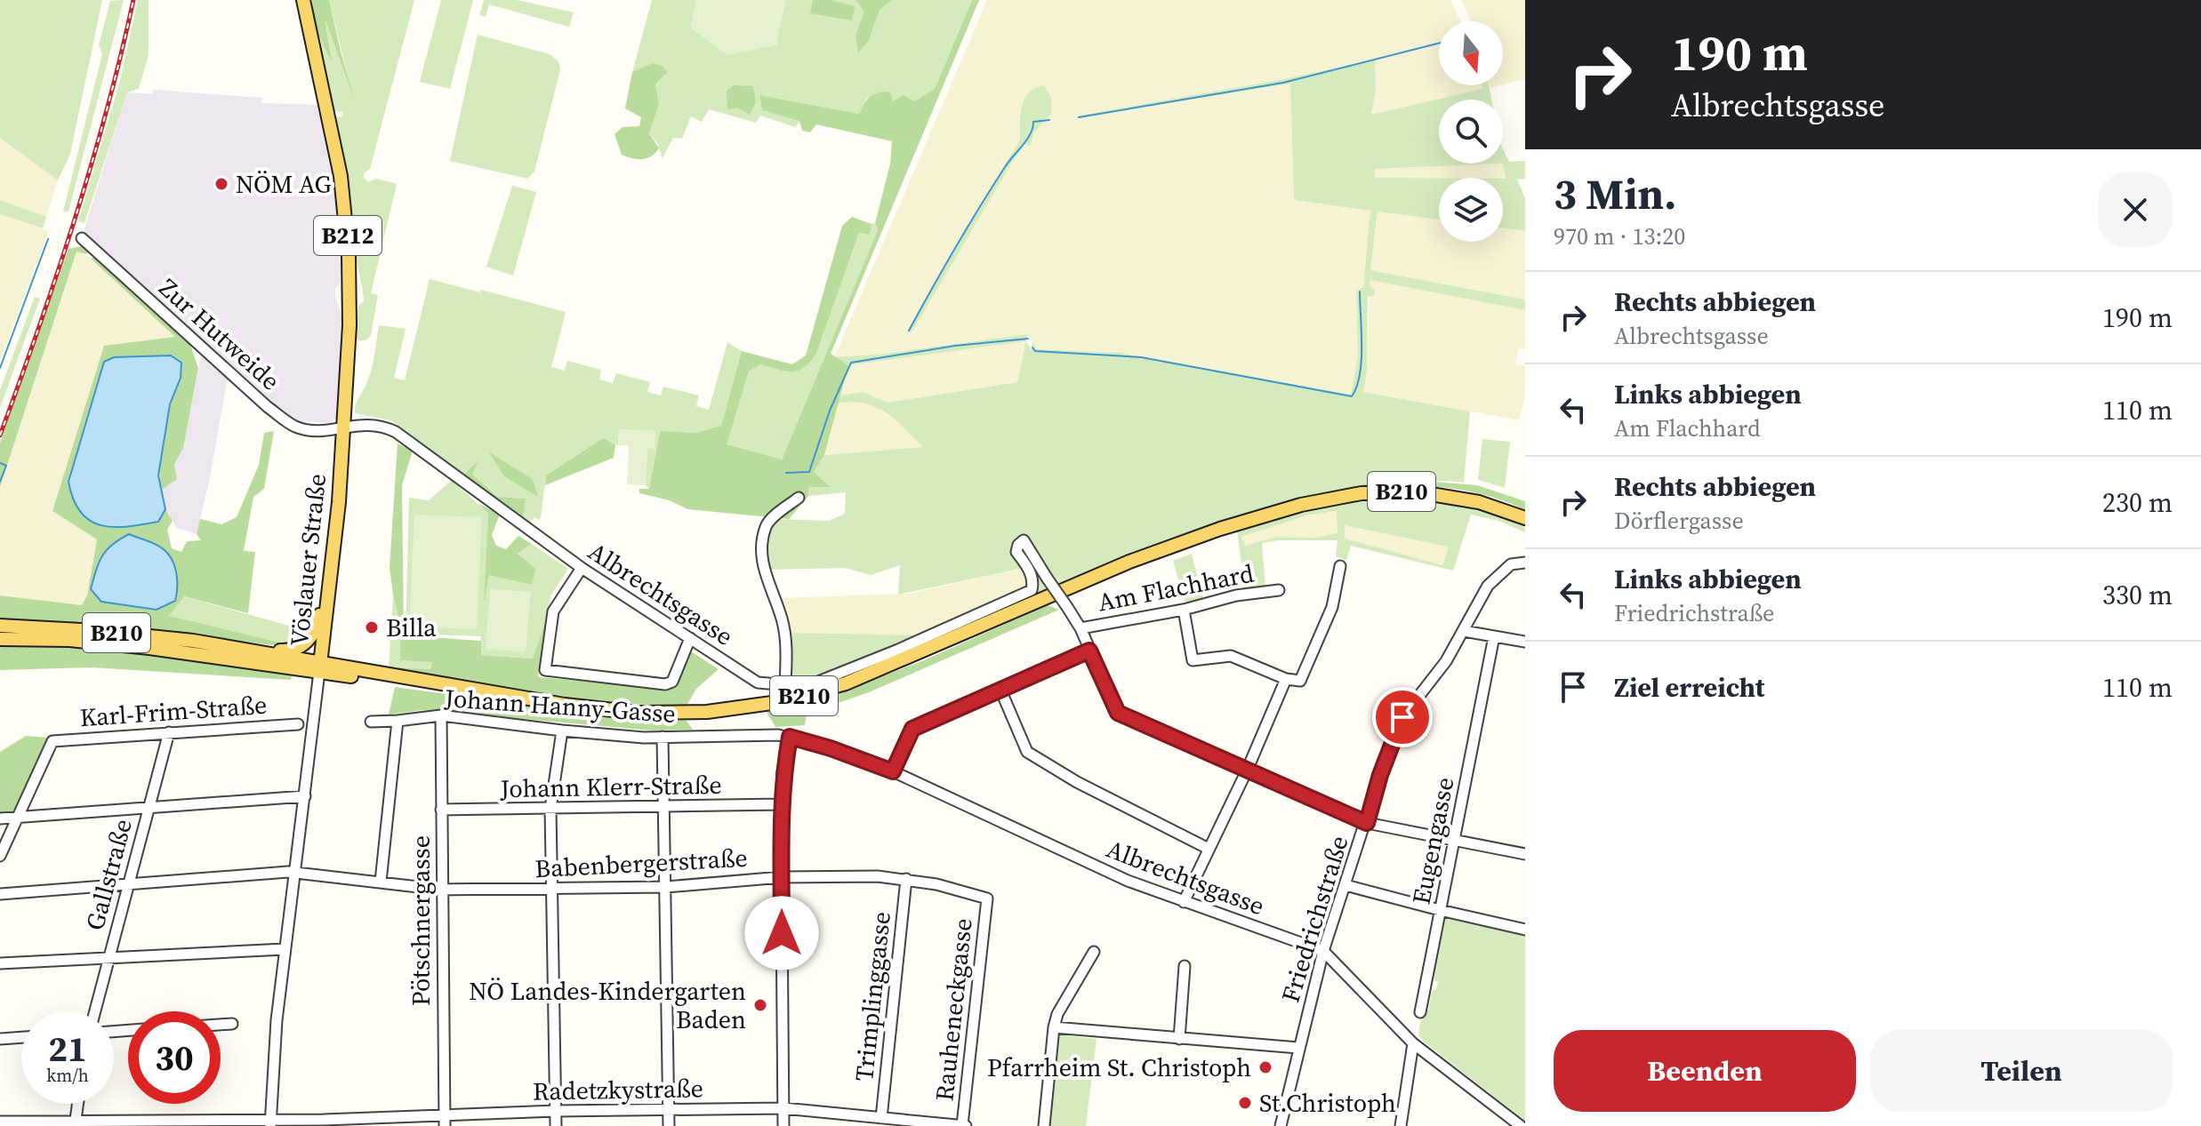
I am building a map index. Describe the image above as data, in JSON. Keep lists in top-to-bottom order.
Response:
{
  "streets": {
    "main road": ["B212", "B210", "Vöslauer Straße"],
    "street": [
      "Zur Hutweide",
      "Am Flachhard",
      "Albrechtsgasse",
      "Johann Hanny-Gasse",
      "Karl-Frim-Straße",
      "Johann Klerr-Straße",
      "Eugengasse",
      "Babenbergerstraße",
      "Gallstraße",
      "Friedrichstraße",
      "Pötschnergasse",
      "Trimplinggasse",
      "Rauheneckgasse",
      "Radetzkystraße"
    ]
  },
  "crossings": [
    ["Zur Hutweide", "Vöslauer Straße"],
    ["Zur Hutweide", "Albrechtsgasse"],
    ["B210", "Vöslauer Straße"],
    ["Vöslauer Straße", "Albrechtsgasse"],
    ["Vöslauer Straße", "Babenbergerstraße"],
    ["Vöslauer Straße", "Radetzkystraße"],
    ["Am Flachhard", "Albrechtsgasse"],
    ["Albrechtsgasse", "Johann Hanny-Gasse"],
    ["Albrechtsgasse", "Friedrichstraße"],
    ["Johann Hanny-Gasse", "Pötschnergasse"],
    ["Karl-Frim-Straße", "Gallstraße"],
    ["Johann Klerr-Straße", "Pötschnergasse"],
    ["Babenbergerstraße", "Gallstraße"],
    ["Babenbergerstraße", "Pötschnergasse"],
    ["Babenbergerstraße", "Trimplinggasse"],
    ["Babenbergerstraße", "Rauheneckgasse"],
    ["Pötschnergasse", "Radetzkystraße"],
    ["Trimplinggasse", "Radetzkystraße"],
    ["Rauheneckgasse", "Radetzkystraße"]
  ],
  "places": [
    "NÖM AG",
    "Billa",
    "NÖ Landes-Kindergarten Baden",
    "Pfarrheim St. Christoph",
    "St.Christoph"
  ],
  "north": "bottom",
  "page": {
    "turn": ["190 m", "Albrechtsgasse"],
    "heading": ["3 Min.", "970 m · 13:20"],
    "list": [
      {
        "name": "Rechts abbiegen",
        "note": "Albrechtsgasse",
        "value": "190 m"
      },
      {
        "name": "Links abbiegen",
        "note": "Am Flachhard",
        "value": "110 m"
      },
      {
        "name": "Rechts abbiegen",
        "note": "Dörflergasse",
        "value": "230 m"
      },
      {
        "name": "Links abbiegen",
        "note": "Friedrichstraße",
        "value": "330 m"
      },
      {
        "name": "Ziel erreicht",
        "value": "110 m"
      }
    ],
    "speed": "21 km/h",
    "limit": "30",
    "buttons": ["Beenden", "Teilen"]
  }
}
